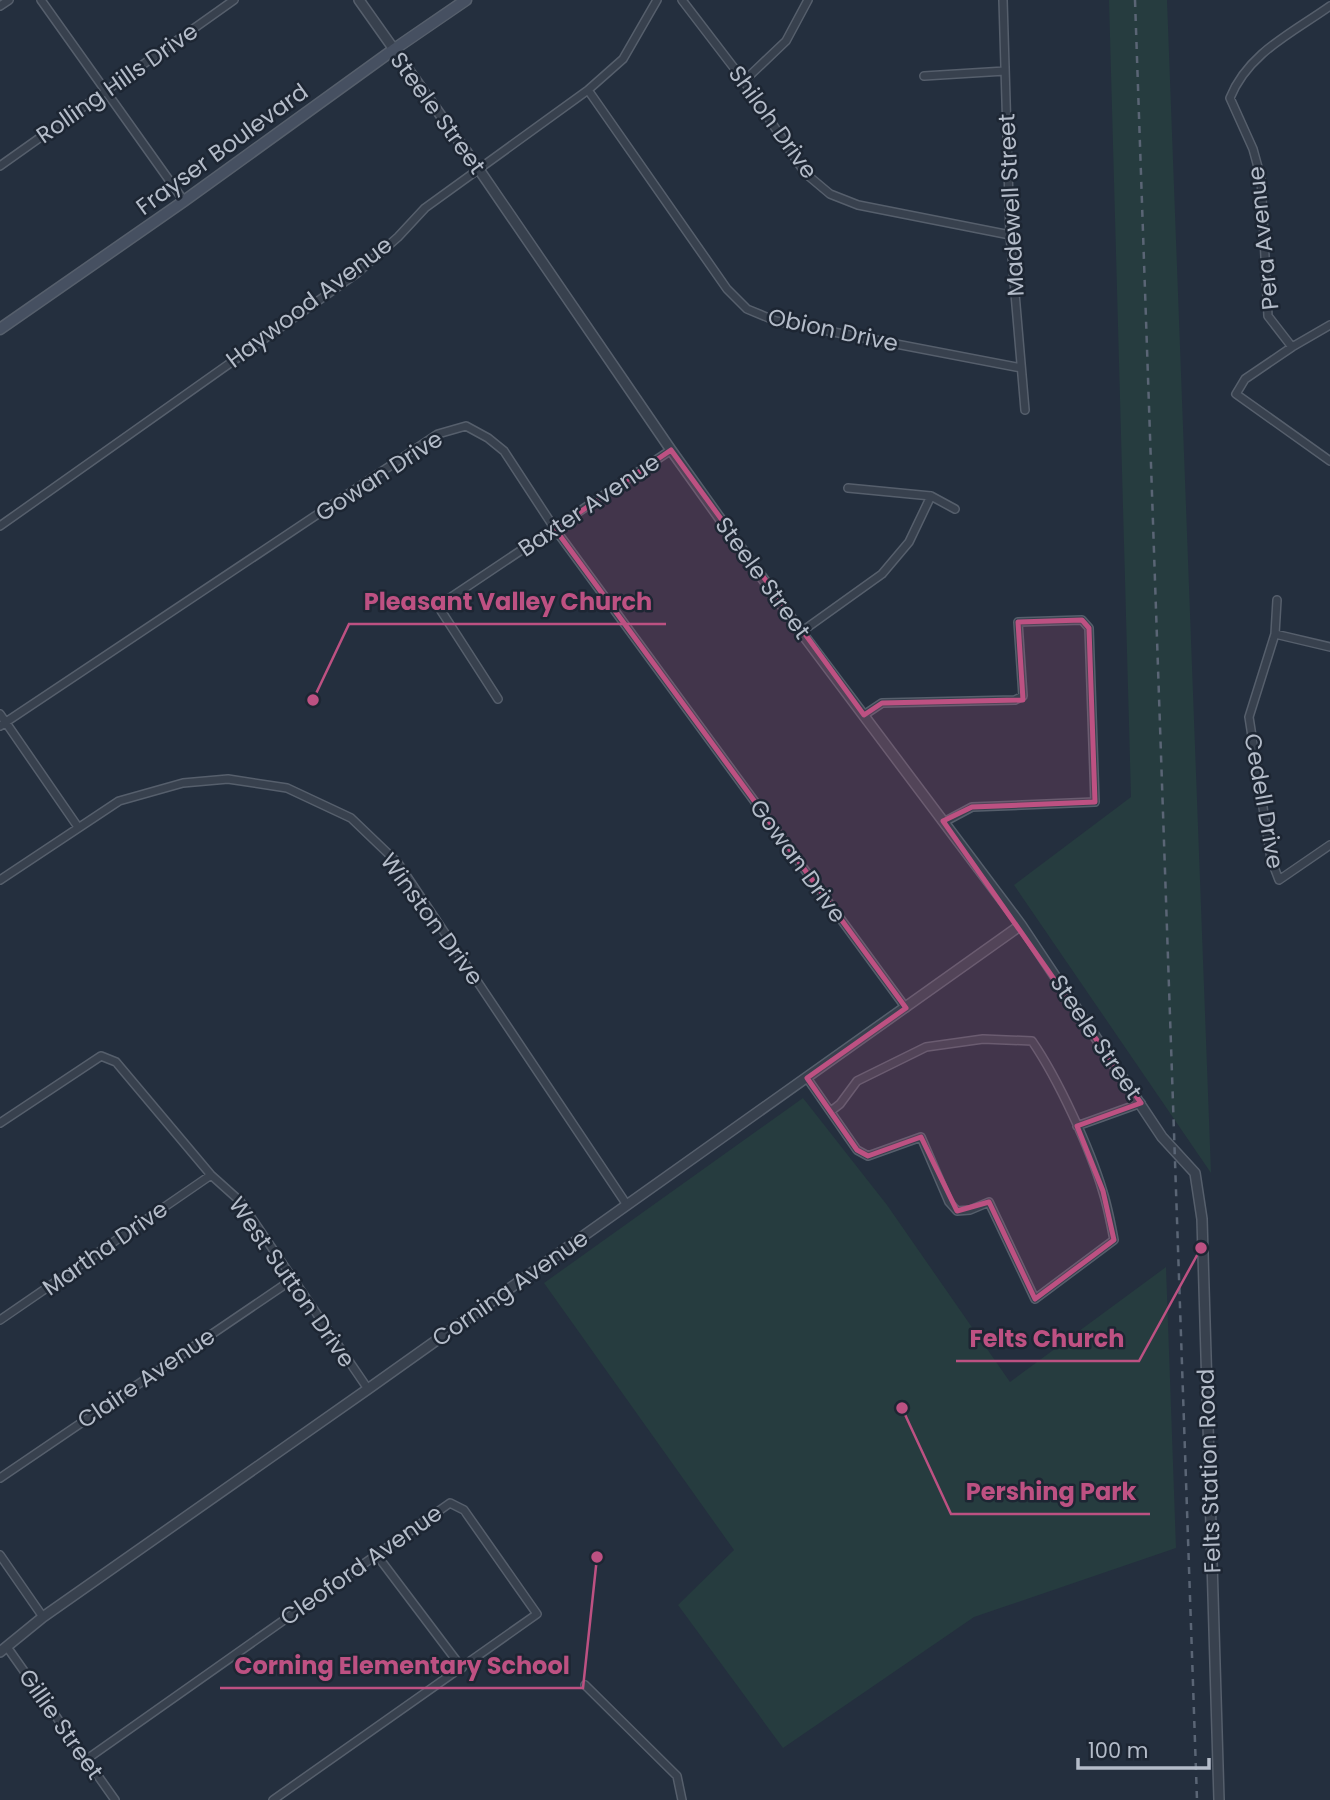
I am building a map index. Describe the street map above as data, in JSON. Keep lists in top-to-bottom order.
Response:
{
  "streets": {
    "main road": ["Frayser Boulevard"],
    "street": [
      "Rolling Hills Drive",
      "Steele Street",
      "Shiloh Drive",
      "Madewell Street",
      "Pera Avenue",
      "Haywood Avenue",
      "Obion Drive",
      "Gowan Drive",
      "Baxter Avenue",
      "Cedell Drive",
      "Winston Drive",
      "Martha Drive",
      "West Sutton Drive",
      "Corning Avenue",
      "Claire Avenue",
      "Felts Station Road",
      "Cleoford Avenue",
      "Gillie Street"
    ]
  },
  "crossings": [
    ["Steele Street", "Frayser Boulevard"],
    ["Steele Street", "Haywood Avenue"],
    ["Steele Street", "Baxter Avenue"],
    ["Steele Street", "Corning Avenue"],
    ["Steele Street", "Felts Station Road"],
    ["Shiloh Drive", "Madewell Street"],
    ["Madewell Street", "Obion Drive"],
    ["Haywood Avenue", "Obion Drive"],
    ["Gowan Drive", "Baxter Avenue"],
    ["Gowan Drive", "Corning Avenue"],
    ["Winston Drive", "Corning Avenue"],
    ["Martha Drive", "West Sutton Drive"],
    ["West Sutton Drive", "Corning Avenue"],
    ["West Sutton Drive", "Claire Avenue"],
    ["Corning Avenue", "Gillie Street"],
    ["Cleoford Avenue", "Gillie Street"]
  ],
  "places": [
    "Pleasant Valley Church",
    "Felts Church",
    "Pershing Park",
    "Corning Elementary School"
  ],
  "scale_bar": "100 m"
}
